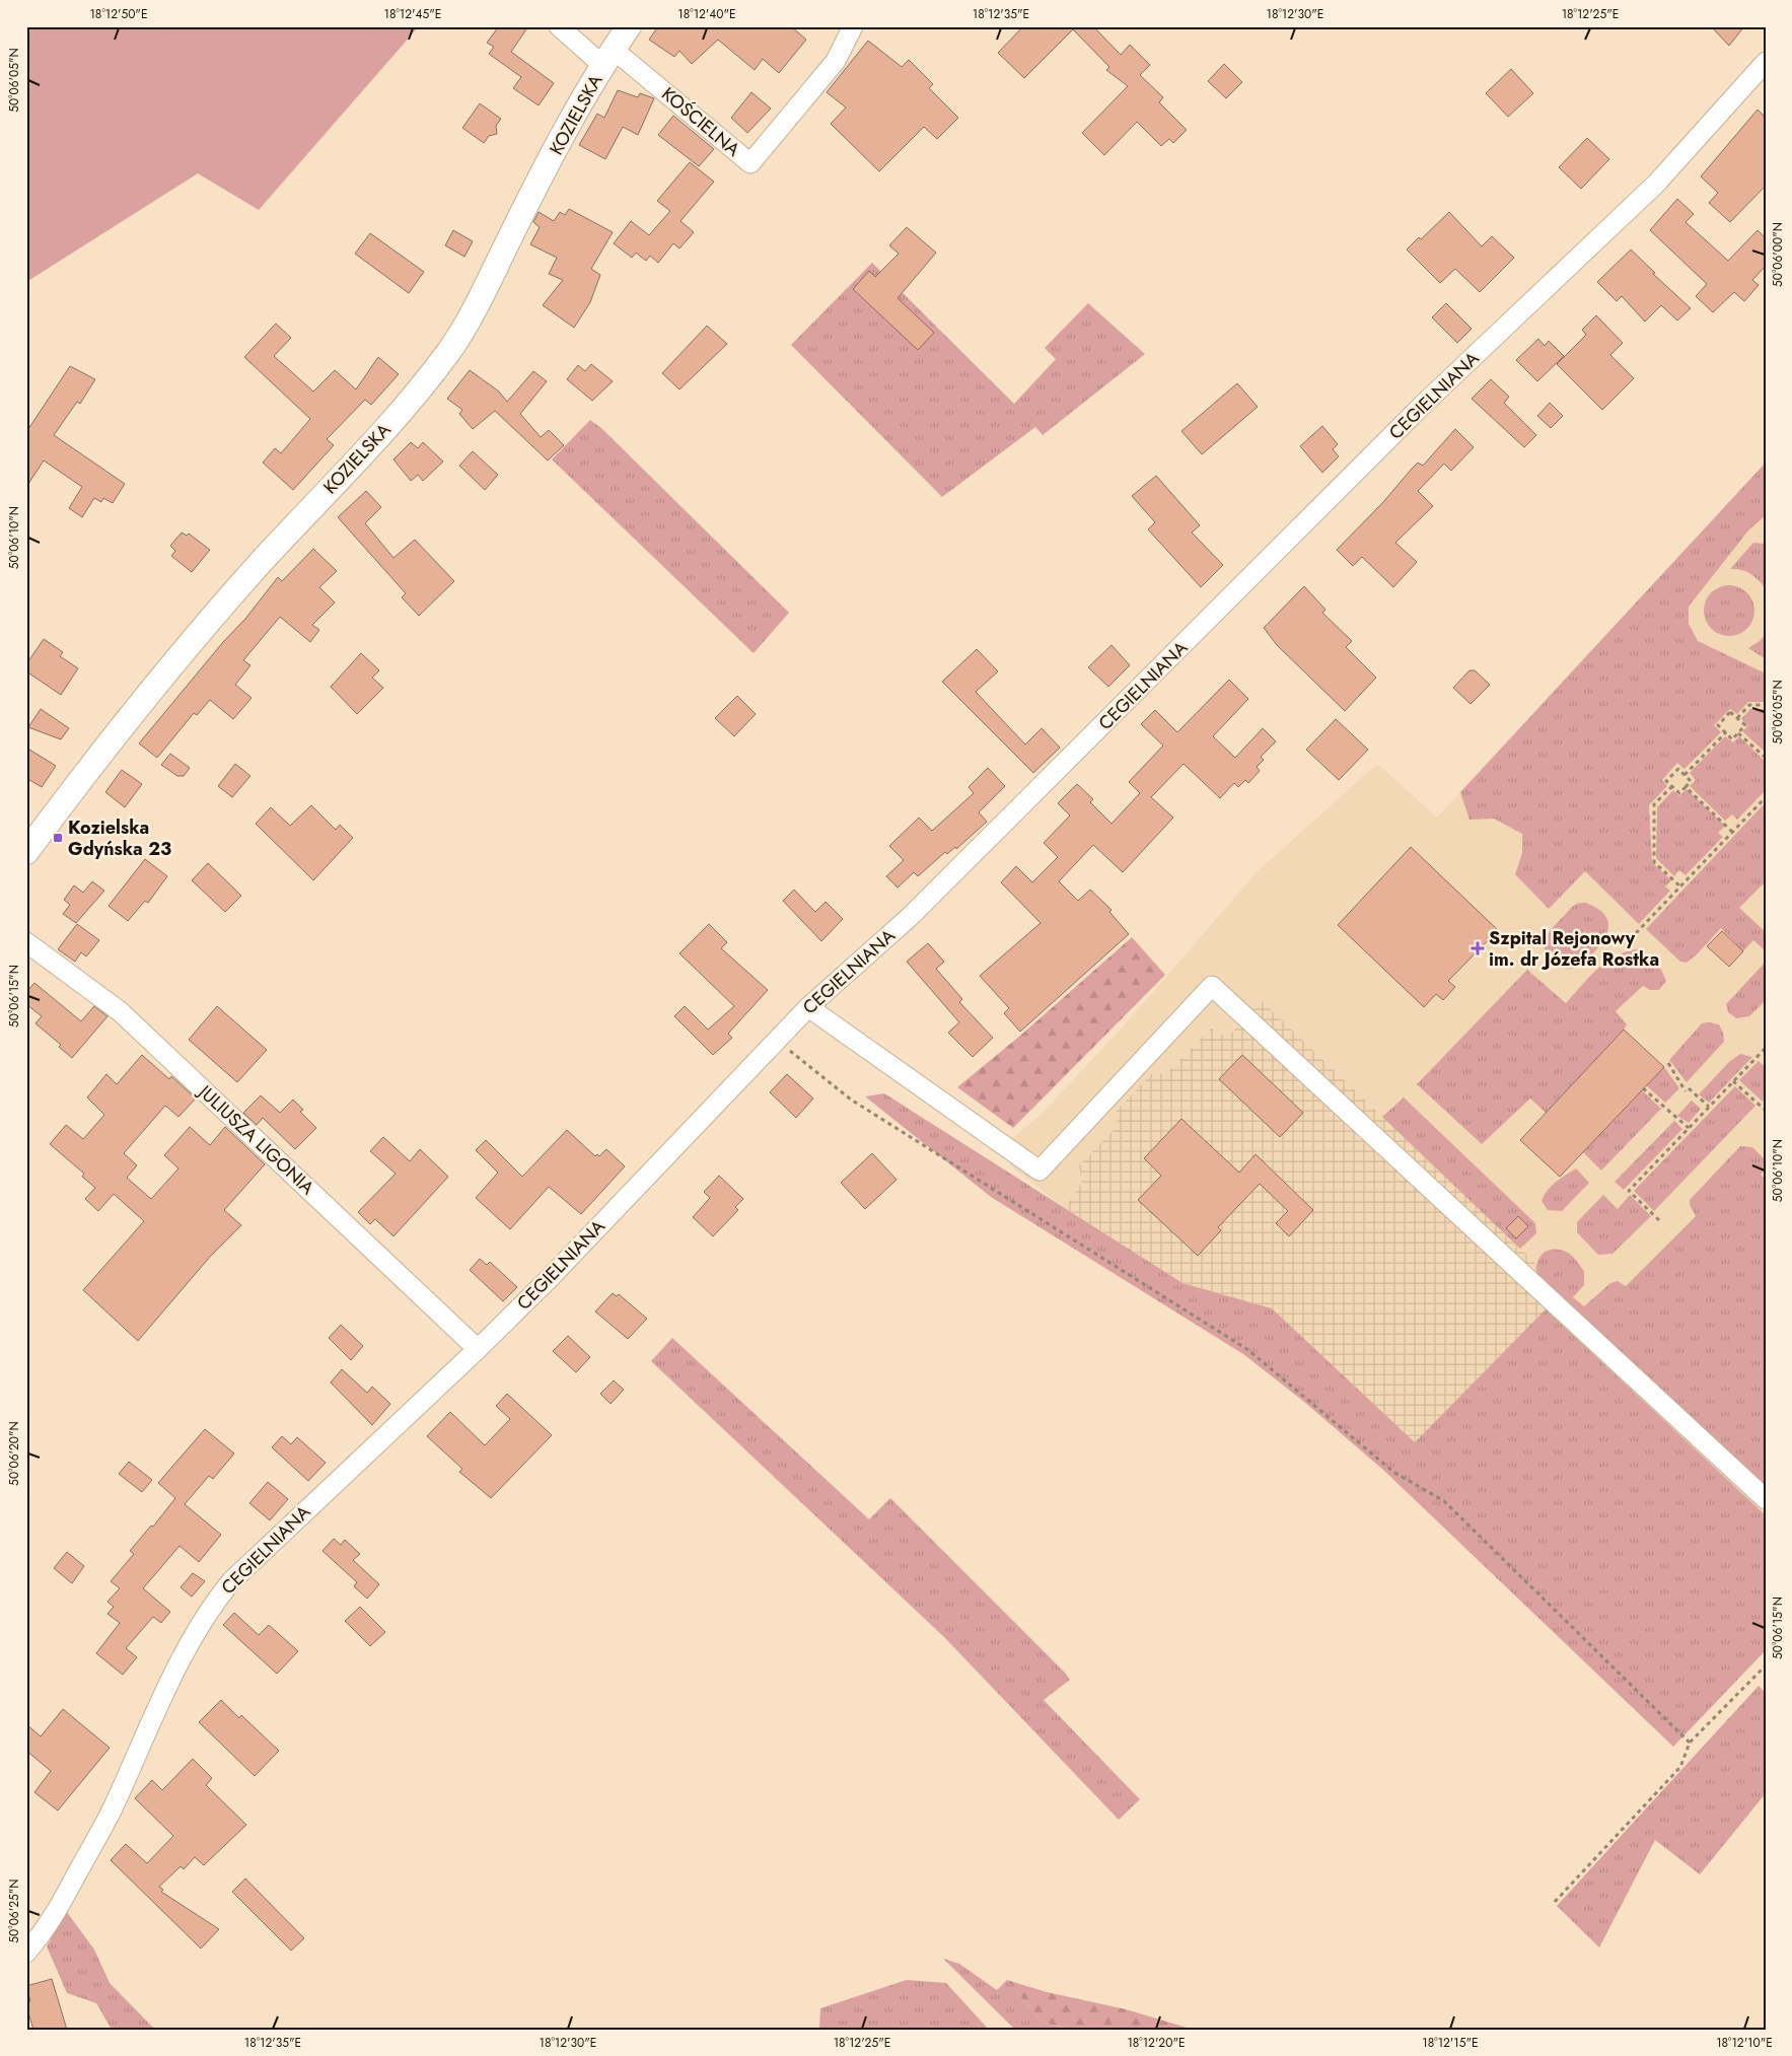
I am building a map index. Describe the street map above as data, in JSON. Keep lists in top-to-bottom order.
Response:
{
  "streets": {
    "main road": ["KOZIELSKA"],
    "street": ["KOŚCIELNA", "CEGIELNIANA", "JULIUSZA LIGONIA"]
  },
  "crossings": [
    ["KOZIELSKA", "KOŚCIELNA"],
    ["CEGIELNIANA", "JULIUSZA LIGONIA"]
  ],
  "places": {
    "transit": ["Kozielska Gdyńska 23"],
    "health": ["Szpital Rejonowy im. dr Józefa Rostka"]
  },
  "coordinates": [
    "18°12'50\"E",
    "18°12'45\"E",
    "18°12'40\"E",
    "18°12'35\"E",
    "18°12'30\"E",
    "18°12'25\"E",
    "50°06'05\"N",
    "50°06'00\"N",
    "50°06'10\"N",
    "50°06'15\"N",
    "50°06'20\"N",
    "50°06'25\"N",
    "18°12'20\"E",
    "18°12'15\"E",
    "18°12'10\"E"
  ]
}
